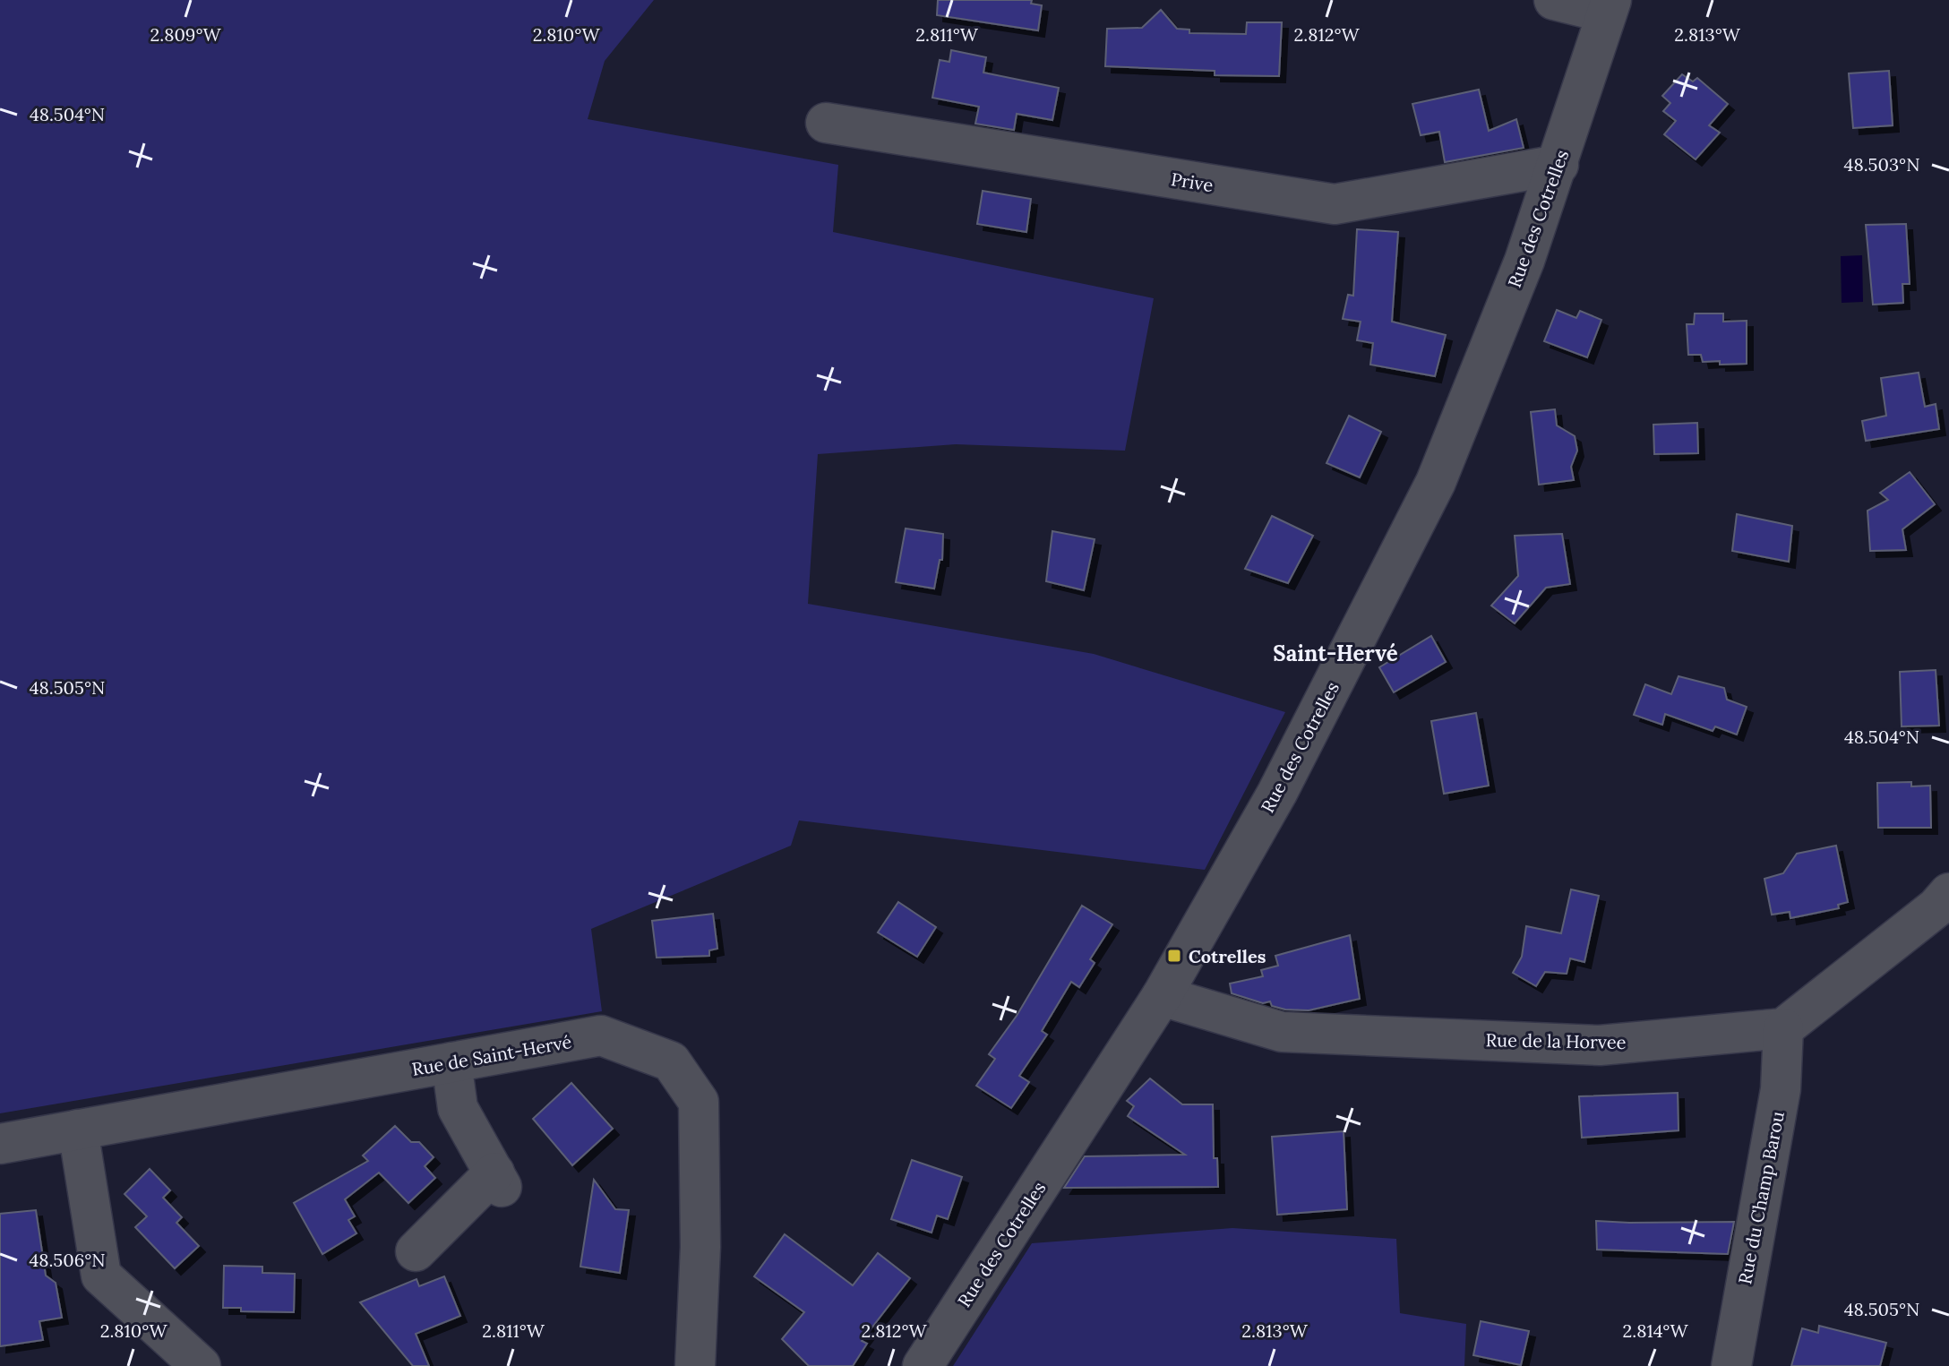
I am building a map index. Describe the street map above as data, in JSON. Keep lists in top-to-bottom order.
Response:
{
  "streets": {
    "street": [
      "Prive",
      "Rue des Cotrelles",
      "Rue de la Horvee",
      "Rue de Saint-Hervé",
      "Rue du Champ Barou"
    ]
  },
  "crossings": [
    ["Prive", "Rue des Cotrelles"],
    ["Rue des Cotrelles", "Rue de la Horvee"],
    ["Rue de la Horvee", "Rue du Champ Barou"]
  ],
  "districts": ["Saint-Hervé"],
  "places": {
    "transit": ["Cotrelles"]
  },
  "coordinates": [
    "2.809°W",
    "2.810°W",
    "2.811°W",
    "2.812°W",
    "2.813°W",
    "48.504°N",
    "48.503°N",
    "48.505°N",
    "48.506°N",
    "2.814°W"
  ]
}
